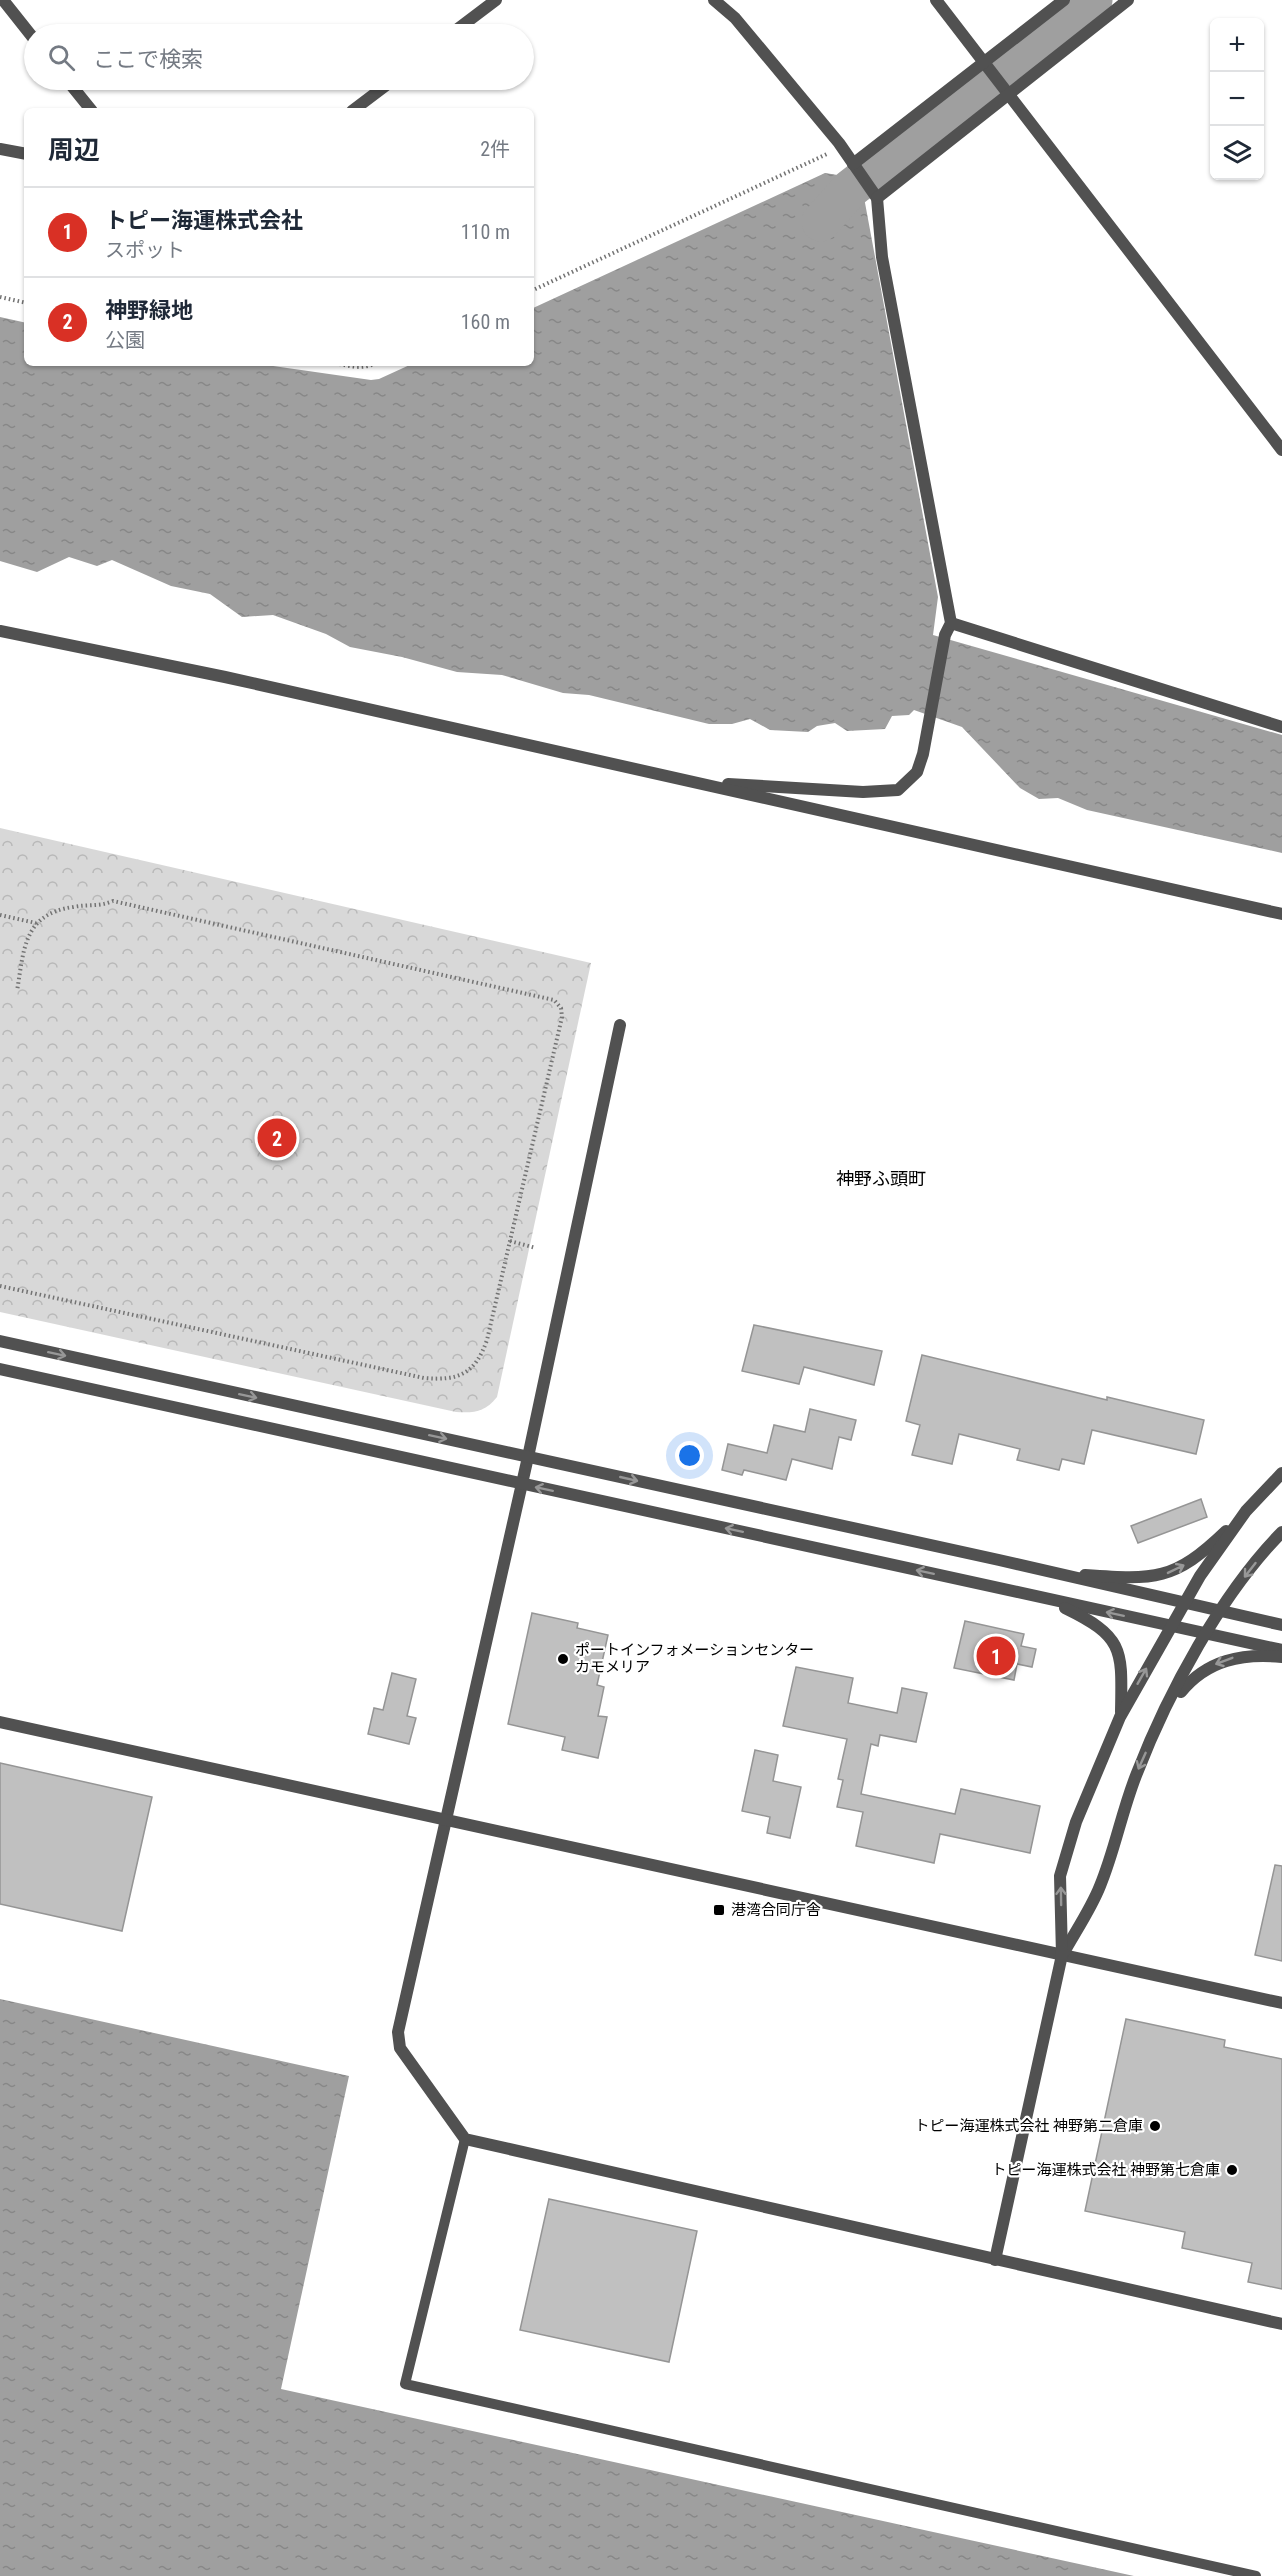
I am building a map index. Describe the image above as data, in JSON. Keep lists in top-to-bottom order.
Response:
{
  "districts": ["神野ふ頭町"],
  "places": {
    "other": ["ポートインフォメーションセンター カモメリア", "トピー海運株式会社 神野第二倉庫", "トピー海運株式会社 神野第七倉庫"],
    "transit": ["港湾合同庁舎"]
  },
  "page": {
    "map_buttons": ["+", "−"],
    "search": "ここで検索",
    "heading": ["周辺", "2件"],
    "list": [
      {
        "mark": "1",
        "name": "トピー海運株式会社",
        "note": "スポット",
        "value": "110 m"
      },
      {
        "mark": "2",
        "name": "神野緑地",
        "note": "公園",
        "value": "160 m"
      }
    ],
    "pins": ["2", "1"]
  }
}
